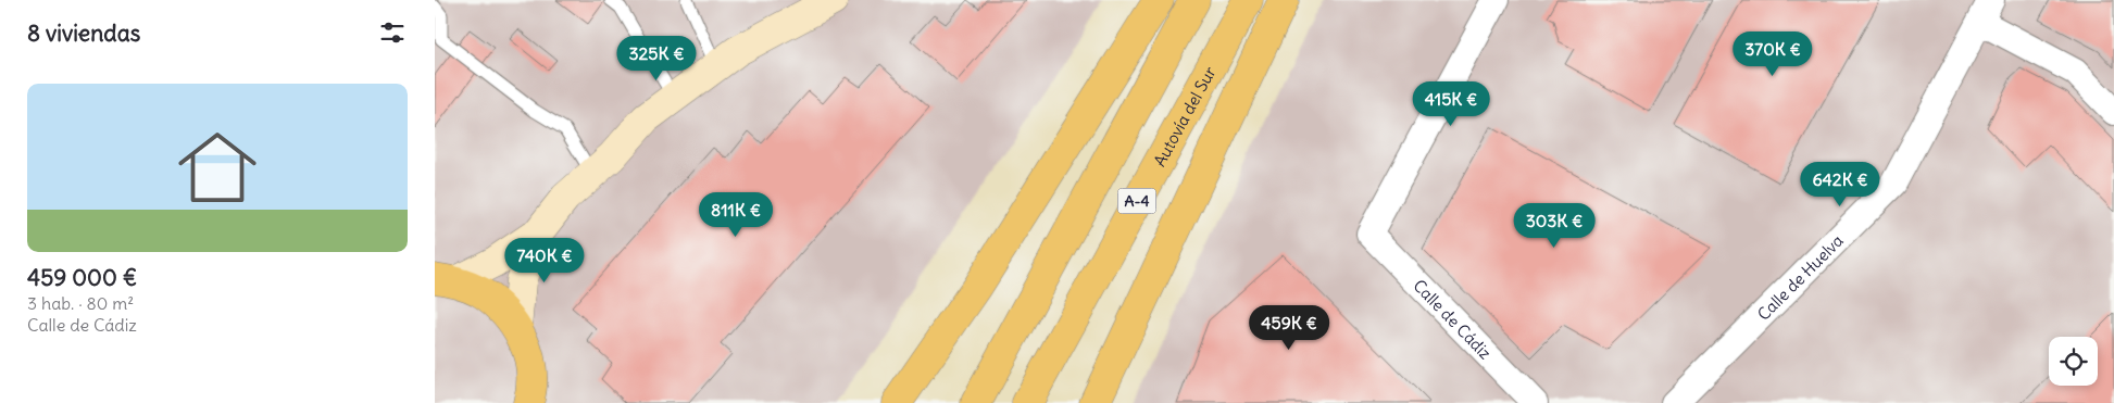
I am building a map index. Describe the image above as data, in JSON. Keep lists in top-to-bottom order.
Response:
{
  "streets": {
    "main road": ["Autovía del Sur", "A-4"],
    "street": ["Calle de Huelva", "Calle de Cádiz"]
  },
  "page": {
    "heading": "8 viviendas",
    "price": [
      "370K €",
      "325K €",
      "415K €",
      "642K €",
      "811K €",
      "303K €",
      "740K €",
      "459K €"
    ],
    "list": [
      {
        "name": "459 000 €",
        "note": "3 hab. · 80 m² · Calle de Cádiz"
      }
    ]
  }
}
